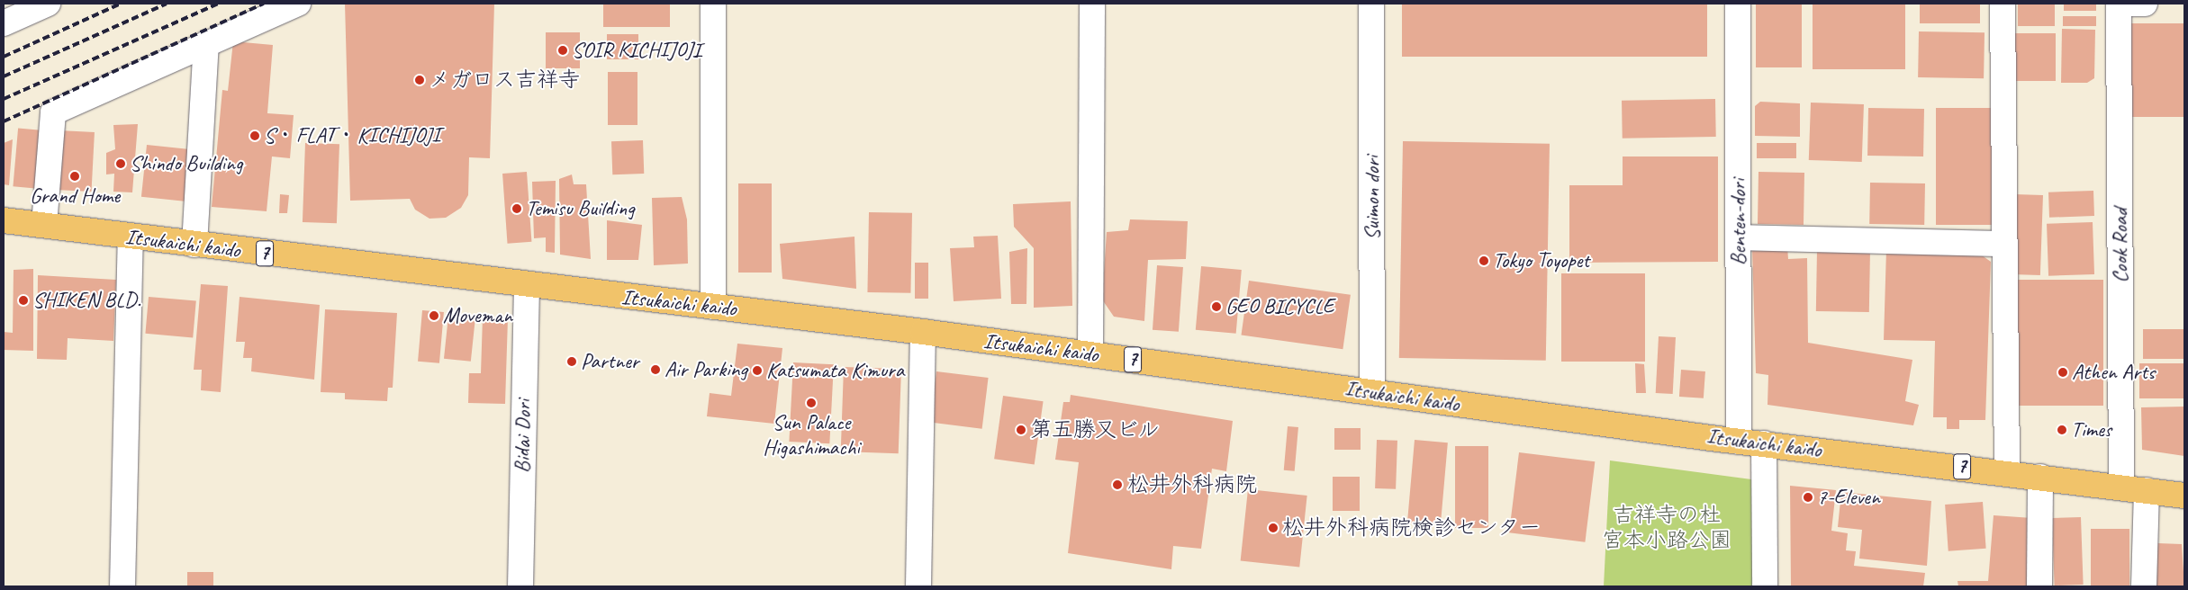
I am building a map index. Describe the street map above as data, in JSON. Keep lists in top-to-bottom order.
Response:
{
  "streets": {
    "main road": ["Itsukaichi kaido", "7"],
    "street": [
      "Suimon dori",
      "Benten-dori",
      "Cook Road",
      "Bidai Dori"
    ]
  },
  "crossings": [
    ["Suimon dori", "Itsukaichi kaido"],
    ["Benten-dori", "Itsukaichi kaido"],
    ["Itsukaichi kaido", "Cook Road"],
    ["Itsukaichi kaido", "Bidai Dori"]
  ],
  "parks": ["吉祥寺の杜 宮本小路公園"],
  "places": [
    "SOIR KICHIJOJI",
    "メガロス吉祥寺",
    "S・FLAT・KICHIJOJI",
    "Shindo Building",
    "Grand Home",
    "Temisu Building",
    "Tokyo Toyopet",
    "SHIKEN BLD.",
    "GEO BICYCLE",
    "Moveman",
    "Partner",
    "Air Parking",
    "Katsumata Kimura",
    "Athen Arts",
    "Sun Palace Higashimachi",
    "第五勝又ビル",
    "Times",
    "松井外科病院",
    "7-Eleven",
    "松井外科病院検診センター"
  ]
}
